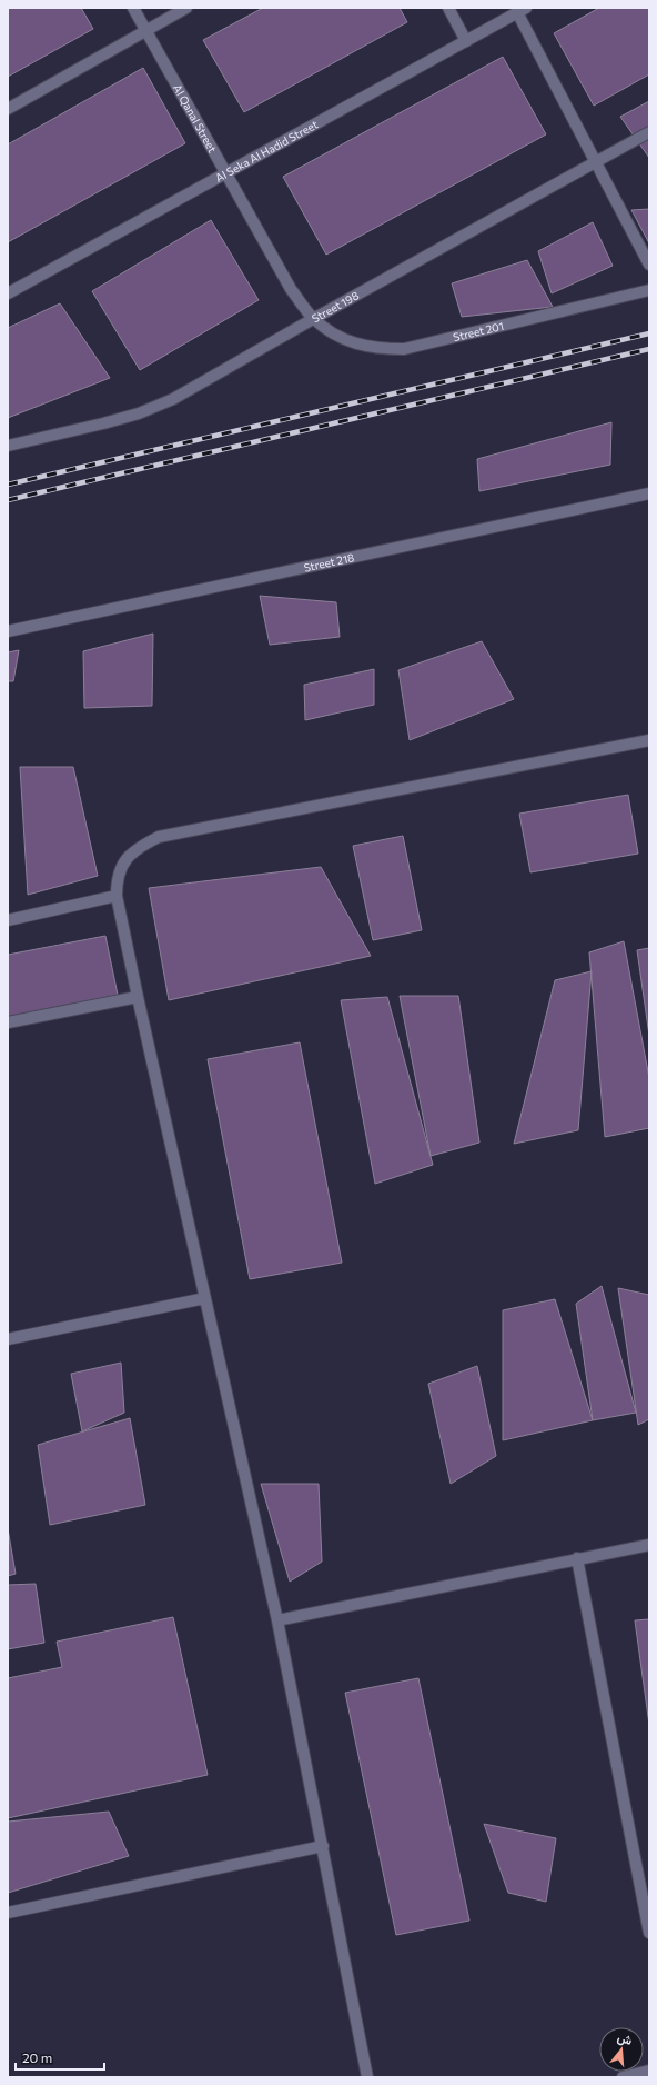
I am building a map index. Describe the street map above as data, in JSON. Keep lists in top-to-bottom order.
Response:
{
  "streets": {
    "street": [
      "Al Qanal Street",
      "Al Seka Al Hadid Street",
      "Street 198",
      "Street 201",
      "Street 218"
    ]
  },
  "crossings": [
    ["Al Qanal Street", "Al Seka Al Hadid Street"],
    ["Al Qanal Street", "Street 198"],
    ["Al Qanal Street", "Street 201"],
    ["Street 198", "Street 201"]
  ],
  "scale_bar": "20 m",
  "north": "top"
}
